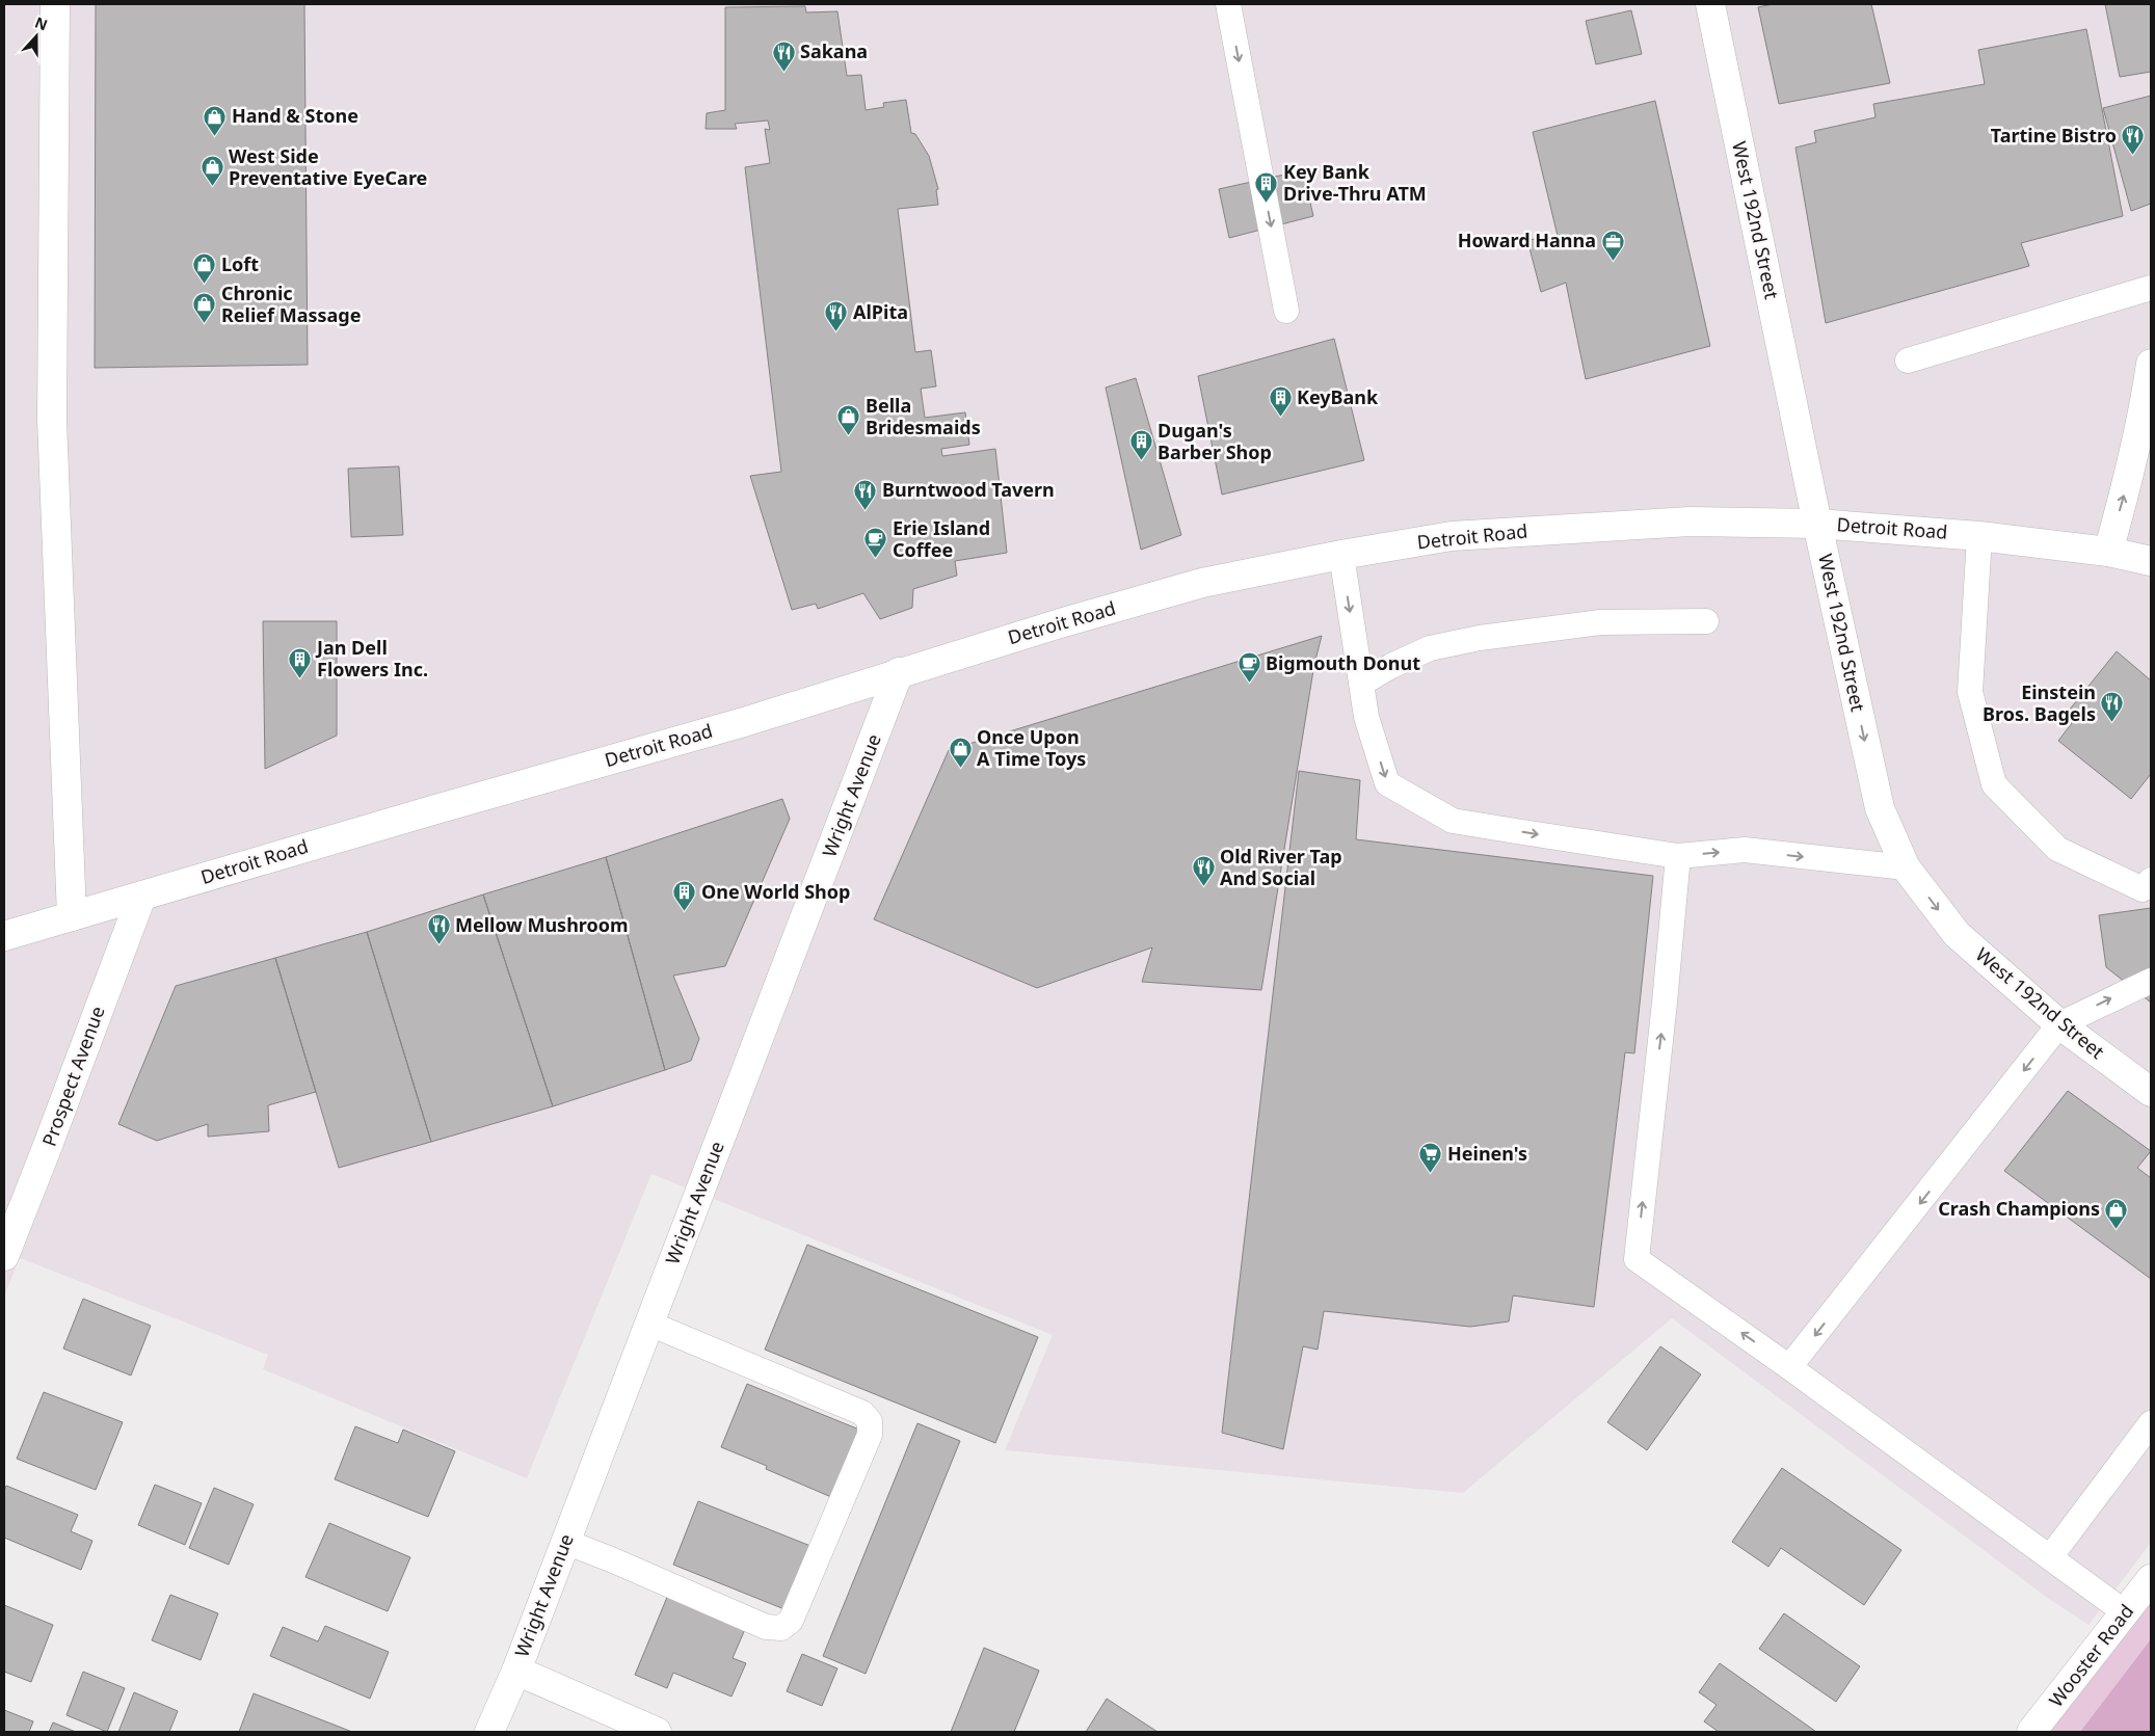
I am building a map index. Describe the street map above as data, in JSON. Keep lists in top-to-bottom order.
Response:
{
  "streets": {
    "street": [
      "West 192nd Street",
      "Detroit Road",
      "Wright Avenue",
      "Prospect Avenue",
      "Wooster Road"
    ]
  },
  "crossings": [
    ["West 192nd Street", "Detroit Road"],
    ["Detroit Road", "Wright Avenue"],
    ["Detroit Road", "Prospect Avenue"]
  ],
  "one_way": ["West 192nd Street"],
  "places": {
    "restaurant": [
      "Sakana",
      "Tartine Bistro",
      "AlPita",
      "Burntwood Tavern",
      "Einstein Bros. Bagels",
      "Old River Tap And Social",
      "Mellow Mushroom"
    ],
    "shop": [
      "Hand & Stone",
      "West Side Preventative EyeCare",
      "Loft",
      "Chronic Relief Massage",
      "Bella Bridesmaids",
      "Once Upon A Time Toys",
      "Crash Champions"
    ],
    "building": [
      "Key Bank Drive-Thru ATM",
      "KeyBank",
      "Dugan's Barber Shop",
      "Jan Dell Flowers Inc.",
      "One World Shop"
    ],
    "office": ["Howard Hanna"],
    "cafe": ["Erie Island Coffee", "Bigmouth Donut"],
    "supermarket": ["Heinen's"]
  },
  "north": "top"
}
